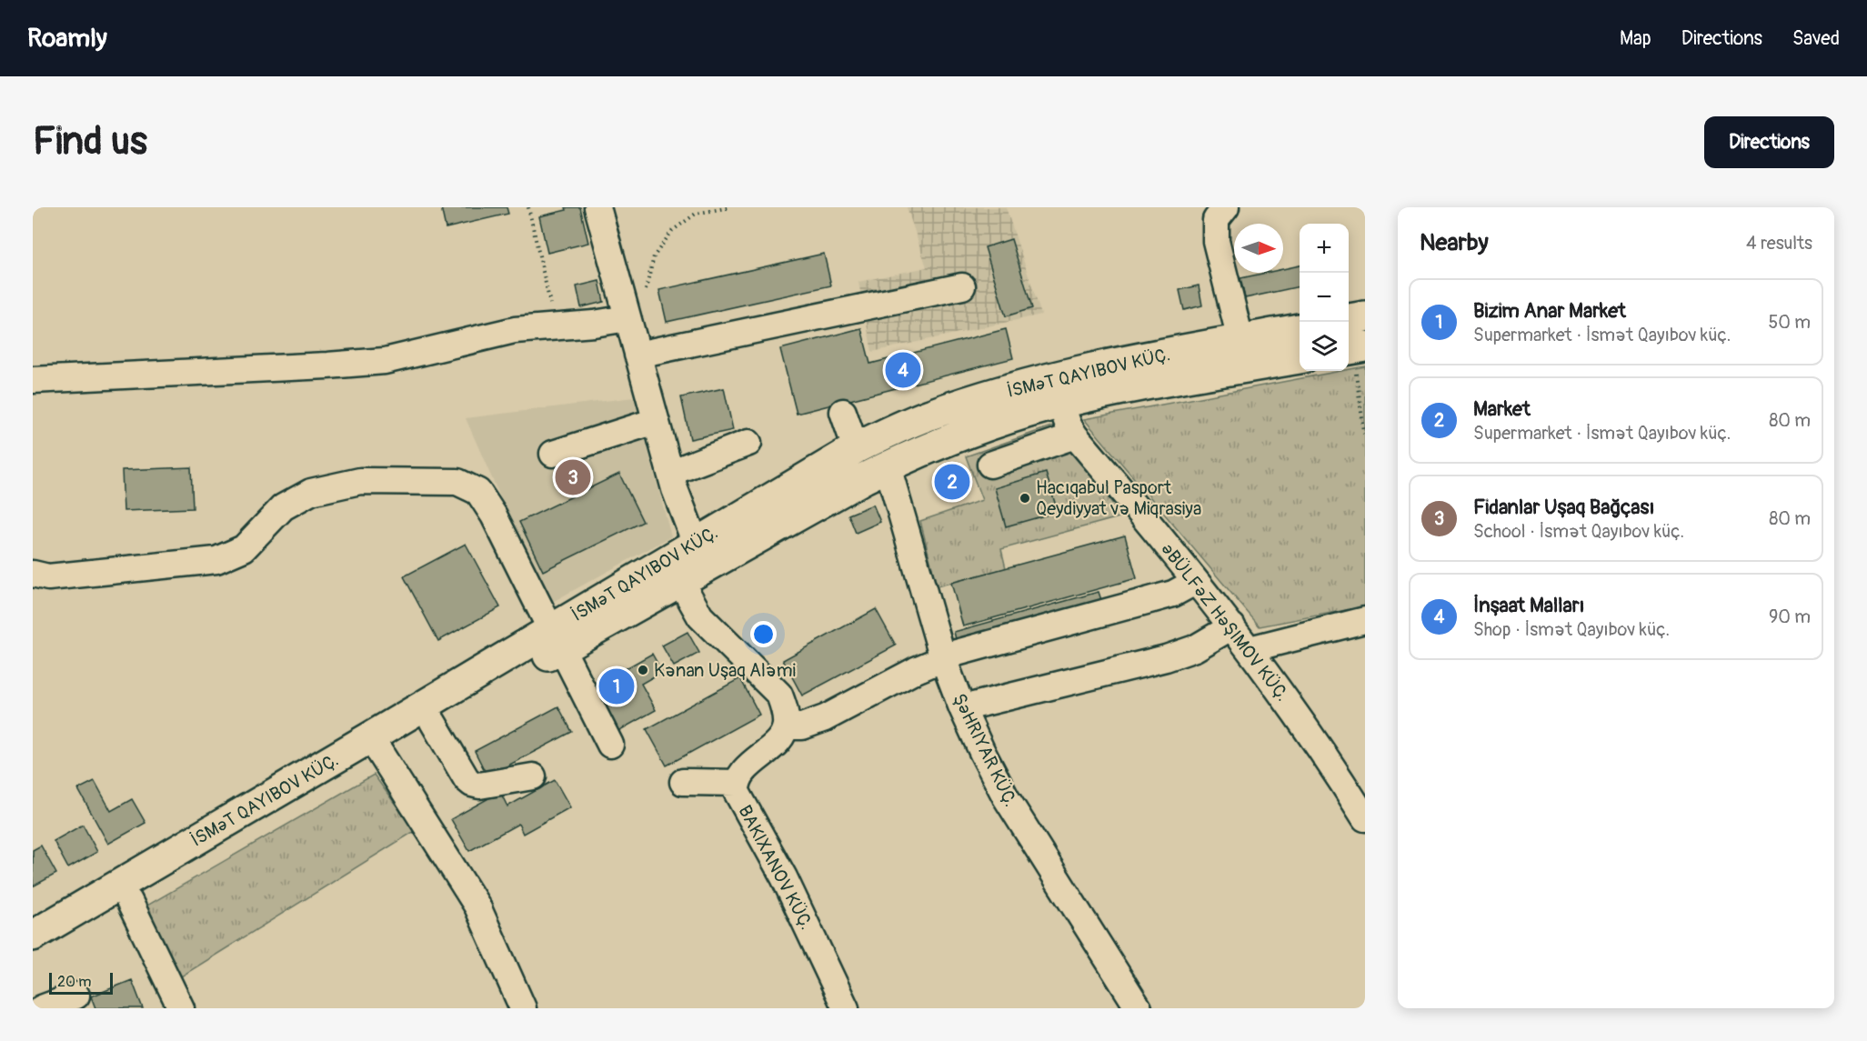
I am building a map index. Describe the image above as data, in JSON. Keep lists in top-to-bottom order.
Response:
{
  "streets": {
    "street": ["ƏBÜLFƏZ HƏŞIMOV KÜÇ.", "ŞƏHRIYAR KÜÇ.", "BAKIXANOV KÜÇ."]
  },
  "places": ["Hacıqabul Pasport Qeydiyyat və Miqrasiya", "Kənan Uşaq Aləmi"],
  "scale_bar": "20 m",
  "north": "right",
  "page": {
    "header": "Roamly",
    "nav": ["Map", "Directions", "Saved"],
    "buttons": "Directions",
    "title": "Find us",
    "heading": ["Nearby", "4 results"],
    "map_buttons": ["+", "−"],
    "list": [
      {
        "mark": "1",
        "name": "Bizim Anar Market",
        "note": "Supermarket · İsmət Qayıbov küç.",
        "value": "50 m"
      },
      {
        "mark": "2",
        "name": "Market",
        "note": "Supermarket · İsmət Qayıbov küç.",
        "value": "80 m"
      },
      {
        "mark": "3",
        "name": "Fidanlar Uşaq Bağçası",
        "note": "School · İsmət Qayıbov küç.",
        "value": "80 m"
      },
      {
        "mark": "4",
        "name": "İnşaat Malları",
        "note": "Shop · İsmət Qayıbov küç.",
        "value": "90 m"
      }
    ],
    "pins": [
      "4",
      "3",
      "2",
      "1"
    ],
    "scale": "20 m"
  }
}
